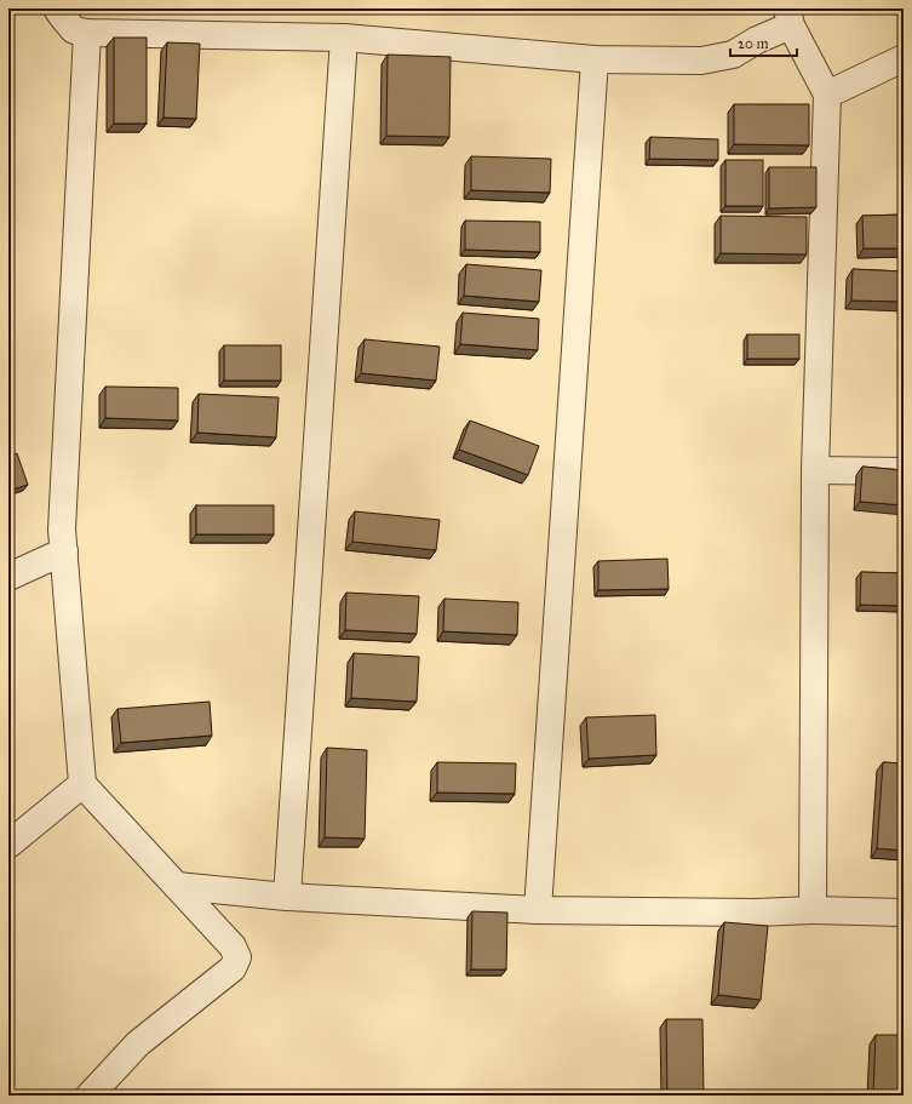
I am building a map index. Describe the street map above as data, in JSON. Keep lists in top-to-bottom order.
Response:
{
  "scale_bar": "20 m"
}
